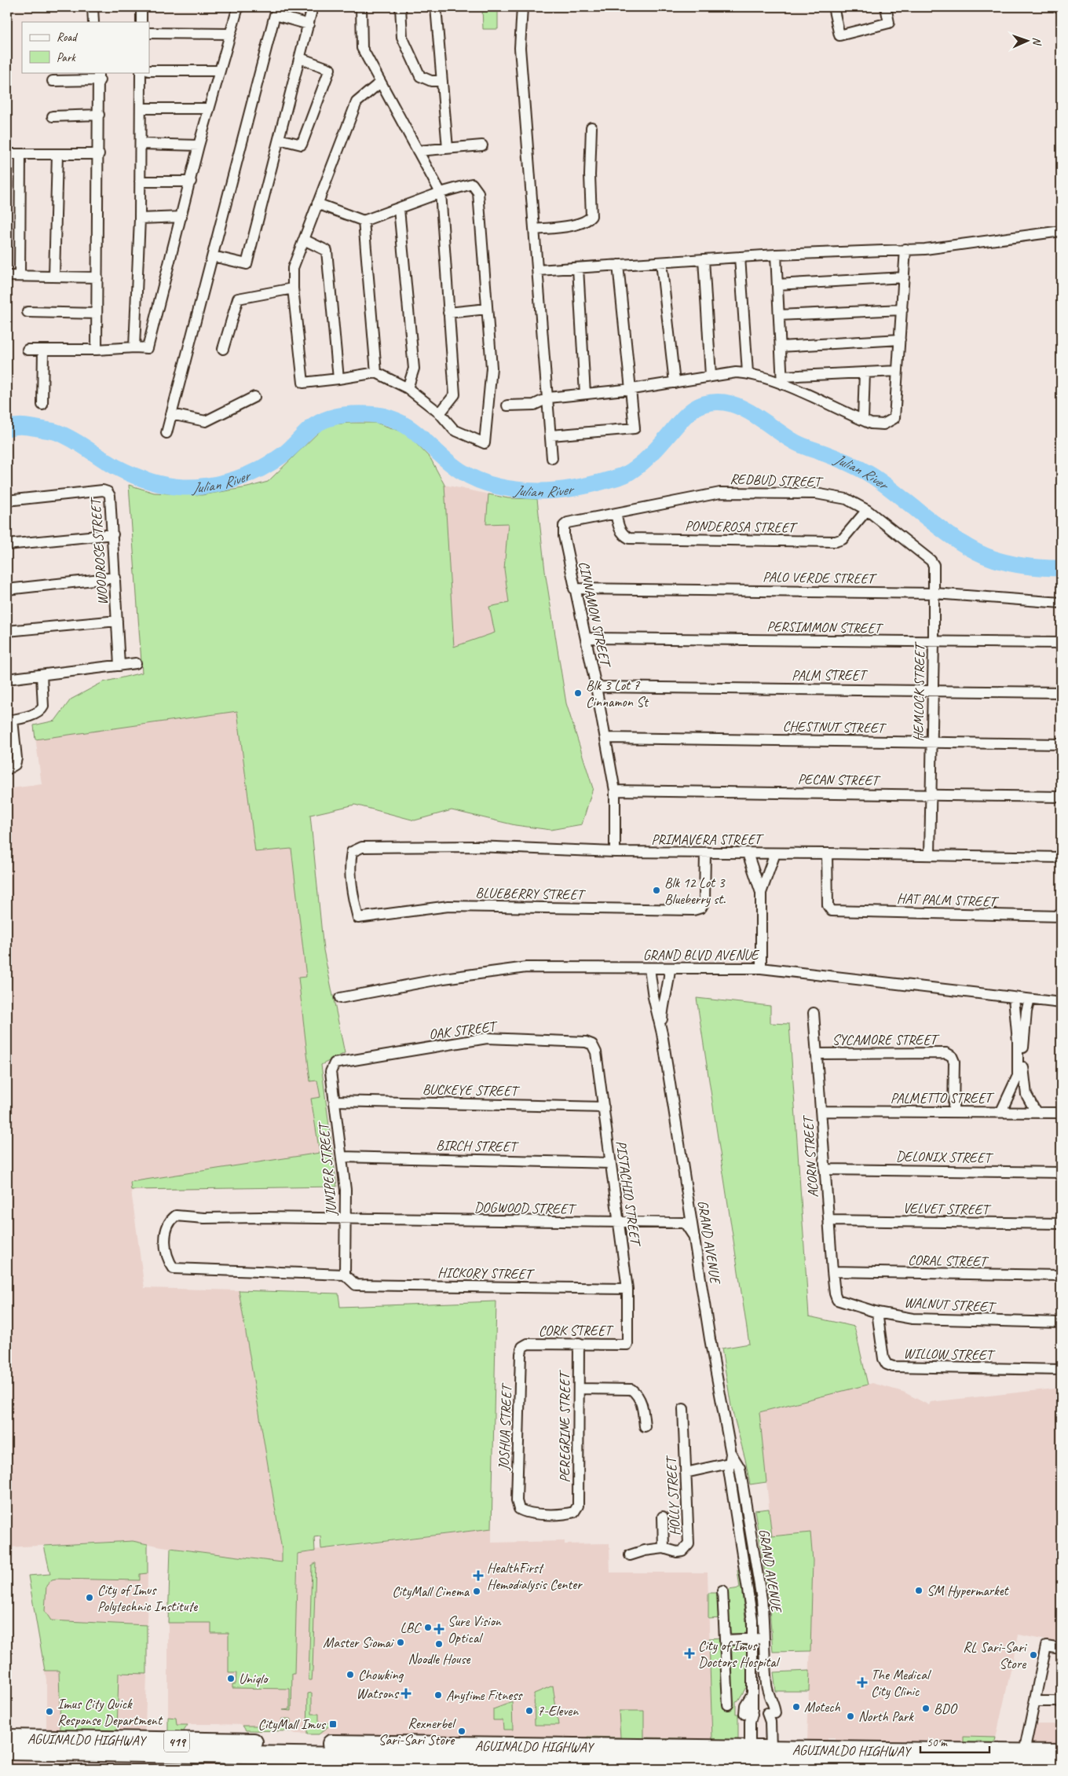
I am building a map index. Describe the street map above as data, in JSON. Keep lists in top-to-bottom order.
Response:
{
  "streets": {
    "highway": ["AGUINALDO HIGHWAY", "419"],
    "street": [
      "REDBUD STREET",
      "PONDEROSA STREET",
      "WOODROSE STREET",
      "PALO VERDE STREET",
      "CINNAMON STREET",
      "PERSIMMON STREET",
      "PALM STREET",
      "HEMLOCK STREET",
      "CHESTNUT STREET",
      "PECAN STREET",
      "PRIMAVERA STREET",
      "BLUEBERRY STREET",
      "HAT PALM STREET",
      "GRAND BLVD AVENUE",
      "OAK STREET",
      "SYCAMORE STREET",
      "BUCKEYE STREET",
      "PALMETTO STREET",
      "BIRCH STREET",
      "DELONIX STREET",
      "ACORN STREET",
      "JUNIPER STREET",
      "PISTACHIO STREET",
      "DOGWOOD STREET",
      "VELVET STREET",
      "GRAND AVENUE",
      "CORAL STREET",
      "HICKORY STREET",
      "WALNUT STREET",
      "CORK STREET",
      "WILLOW STREET",
      "JOSHUA STREET",
      "PEREGRINE STREET",
      "HOLLY STREET"
    ]
  },
  "crossings": [
    ["REDBUD STREET", "PONDEROSA STREET"],
    ["REDBUD STREET", "PALO VERDE STREET"],
    ["REDBUD STREET", "CINNAMON STREET"],
    ["REDBUD STREET", "HEMLOCK STREET"],
    ["PALO VERDE STREET", "CINNAMON STREET"],
    ["PALO VERDE STREET", "HEMLOCK STREET"],
    ["CINNAMON STREET", "PERSIMMON STREET"],
    ["CINNAMON STREET", "PALM STREET"],
    ["CINNAMON STREET", "CHESTNUT STREET"],
    ["CINNAMON STREET", "PECAN STREET"],
    ["CINNAMON STREET", "PRIMAVERA STREET"],
    ["PERSIMMON STREET", "HEMLOCK STREET"],
    ["PALM STREET", "HEMLOCK STREET"],
    ["HEMLOCK STREET", "CHESTNUT STREET"],
    ["HEMLOCK STREET", "PECAN STREET"],
    ["HEMLOCK STREET", "PRIMAVERA STREET"],
    ["PRIMAVERA STREET", "BLUEBERRY STREET"],
    ["PRIMAVERA STREET", "HAT PALM STREET"],
    ["GRAND BLVD AVENUE", "GRAND AVENUE"],
    ["OAK STREET", "JUNIPER STREET"],
    ["OAK STREET", "PISTACHIO STREET"],
    ["SYCAMORE STREET", "PALMETTO STREET"],
    ["SYCAMORE STREET", "ACORN STREET"],
    ["BUCKEYE STREET", "JUNIPER STREET"],
    ["BUCKEYE STREET", "PISTACHIO STREET"],
    ["PALMETTO STREET", "ACORN STREET"],
    ["BIRCH STREET", "JUNIPER STREET"],
    ["BIRCH STREET", "PISTACHIO STREET"],
    ["DELONIX STREET", "ACORN STREET"],
    ["ACORN STREET", "VELVET STREET"],
    ["ACORN STREET", "CORAL STREET"],
    ["ACORN STREET", "WALNUT STREET"],
    ["JUNIPER STREET", "DOGWOOD STREET"],
    ["JUNIPER STREET", "HICKORY STREET"],
    ["PISTACHIO STREET", "DOGWOOD STREET"],
    ["PISTACHIO STREET", "HICKORY STREET"],
    ["PISTACHIO STREET", "CORK STREET"],
    ["DOGWOOD STREET", "GRAND AVENUE"],
    ["DOGWOOD STREET", "HICKORY STREET"],
    ["GRAND AVENUE", "AGUINALDO HIGHWAY"],
    ["WALNUT STREET", "WILLOW STREET"],
    ["CORK STREET", "JOSHUA STREET"],
    ["CORK STREET", "PEREGRINE STREET"],
    ["JOSHUA STREET", "PEREGRINE STREET"]
  ],
  "water": ["Julian River"],
  "places": {
    "other": [
      "Blk 3 Lot 7 Cinnamon St",
      "Blk 12 Lot 3 Blueberry st.",
      "SM Hypermarket",
      "CityMall Cinema",
      "City of Imus Polytechnic Institute",
      "LBC",
      "Master Siomai",
      "Noodle House",
      "RL Sari-Sari Store",
      "Chowking",
      "Uniqlo",
      "Anytime Fitness",
      "Motech",
      "BDO",
      "7-Eleven",
      "Imus City Quick Response Department",
      "North Park",
      "Rexnerbel Sari-Sari Store"
    ],
    "health": [
      "HealthFirst Hemodialysis Center",
      "Sure Vision Optical",
      "City of Imus Doctors Hospital",
      "The Medical City Clinic",
      "Watsons"
    ],
    "transit": ["CityMall Imus"]
  },
  "legend": ["Road", "Park"],
  "scale_bar": "50 m",
  "north": "right"
}
